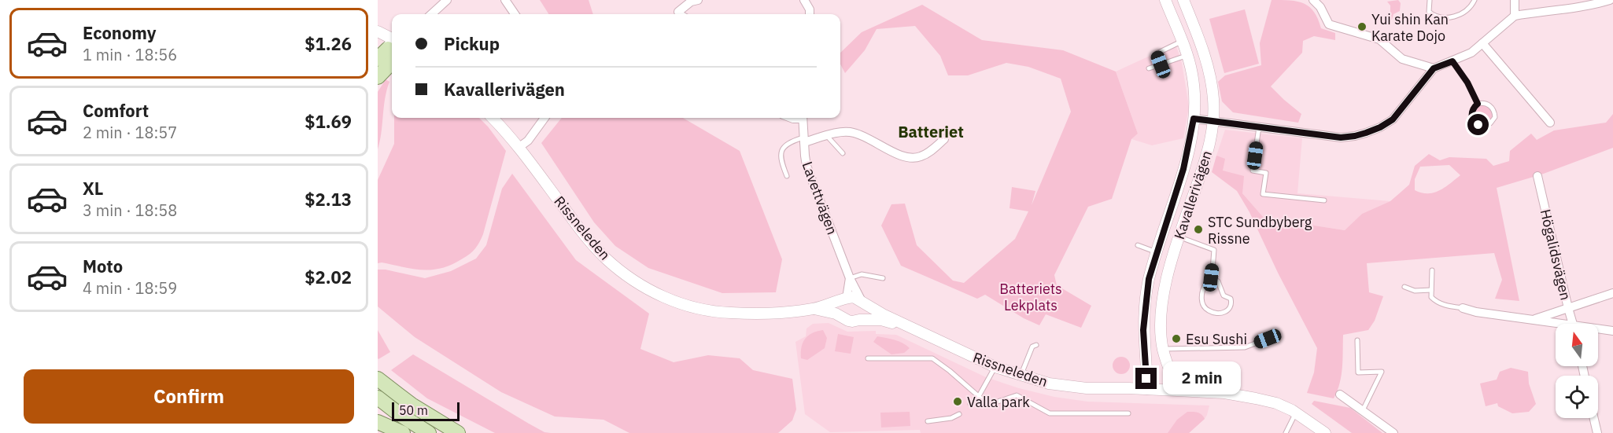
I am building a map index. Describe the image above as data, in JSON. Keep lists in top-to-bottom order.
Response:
{
  "streets": {
    "street": [
      "Kavallerivägen",
      "Lavettvägen",
      "Rissneleden",
      "Högalidsvägen"
    ]
  },
  "crossings": [
    ["Kavallerivägen", "Rissneleden"],
    ["Lavettvägen", "Rissneleden"]
  ],
  "districts": ["Batteriet"],
  "parks": ["Batteriets Lekplats"],
  "places": [
    "Yui shin Kan Karate Dojo",
    "STC Sundbyberg Rissne",
    "Esu Sushi",
    "Valla park"
  ],
  "scale_bar": "50 m",
  "north": "top",
  "page": {
    "list": [
      {
        "name": "Economy",
        "note": "1 min · 18:56",
        "value": "$1.26"
      },
      {
        "name": "Comfort",
        "note": "2 min · 18:57",
        "value": "$1.69"
      },
      {
        "name": "XL",
        "note": "3 min · 18:58",
        "value": "$2.13"
      },
      {
        "name": "Moto",
        "note": "4 min · 18:59",
        "value": "$2.02"
      }
    ],
    "banner": ["Pickup", "Kavallerivägen"],
    "buttons": "Confirm",
    "bubble": "2 min",
    "scale": "50 m"
  }
}
